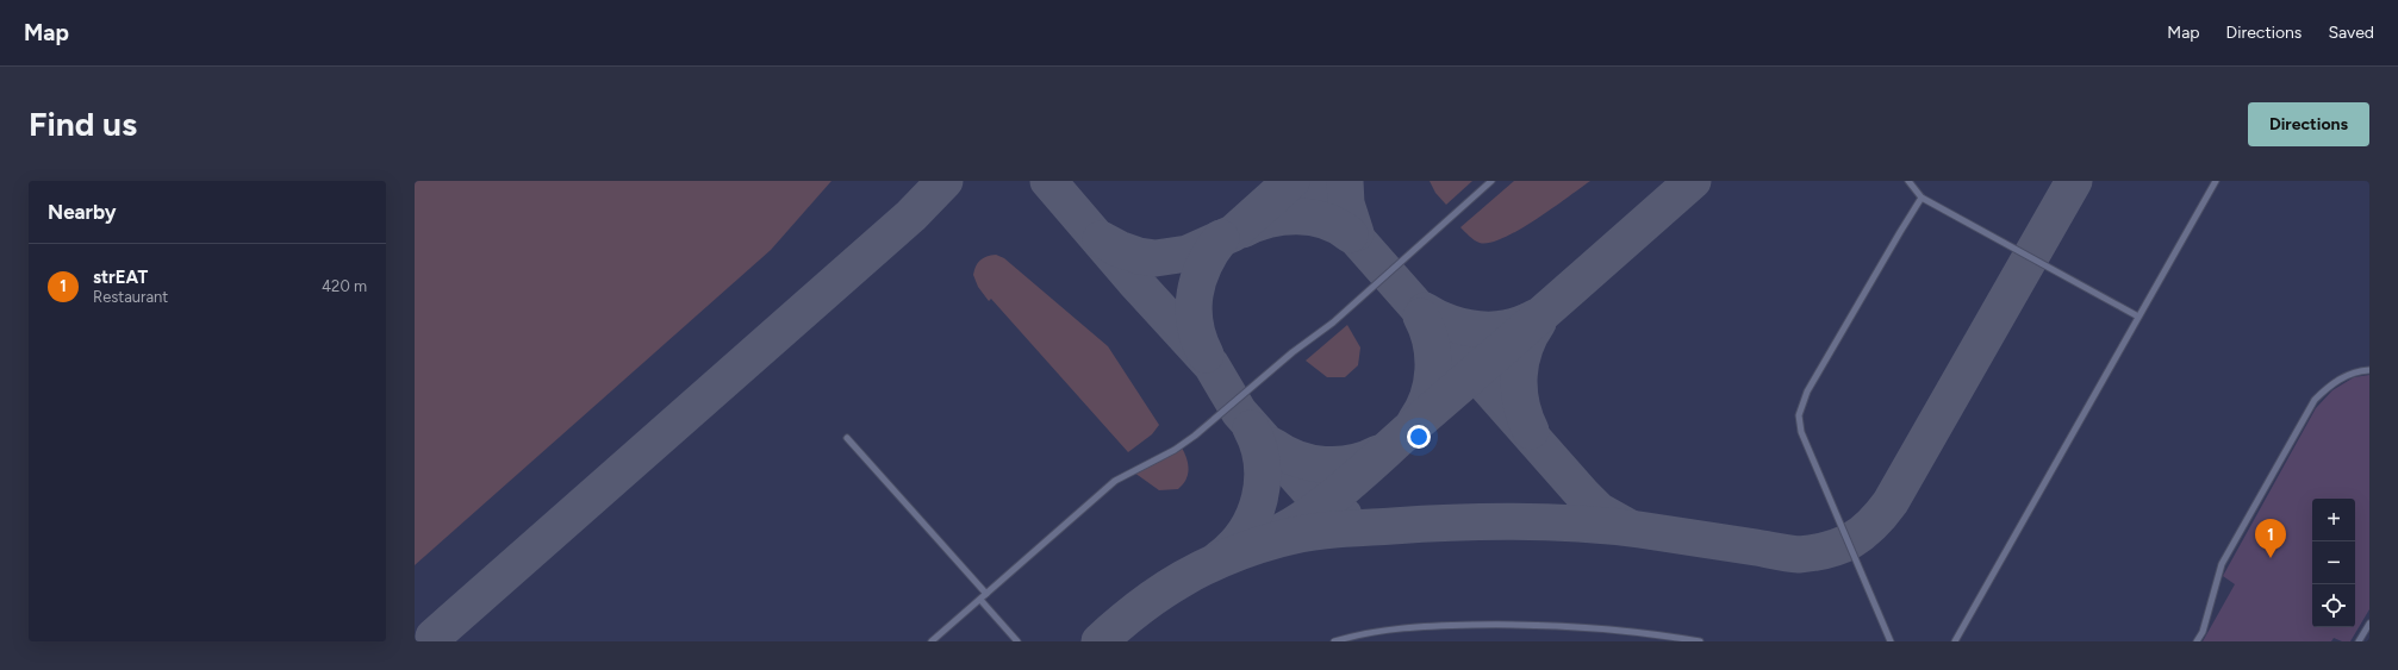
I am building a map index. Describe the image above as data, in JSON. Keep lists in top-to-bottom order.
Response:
{
  "page": {
    "header": "Map",
    "nav": ["Map", "Directions", "Saved"],
    "buttons": "Directions",
    "title": "Find us",
    "heading": "Nearby",
    "list": [
      {
        "mark": "1",
        "name": "strEAT",
        "note": "Restaurant",
        "value": "420 m"
      }
    ],
    "map_buttons": ["+", "−"],
    "pins": "1"
  }
}
